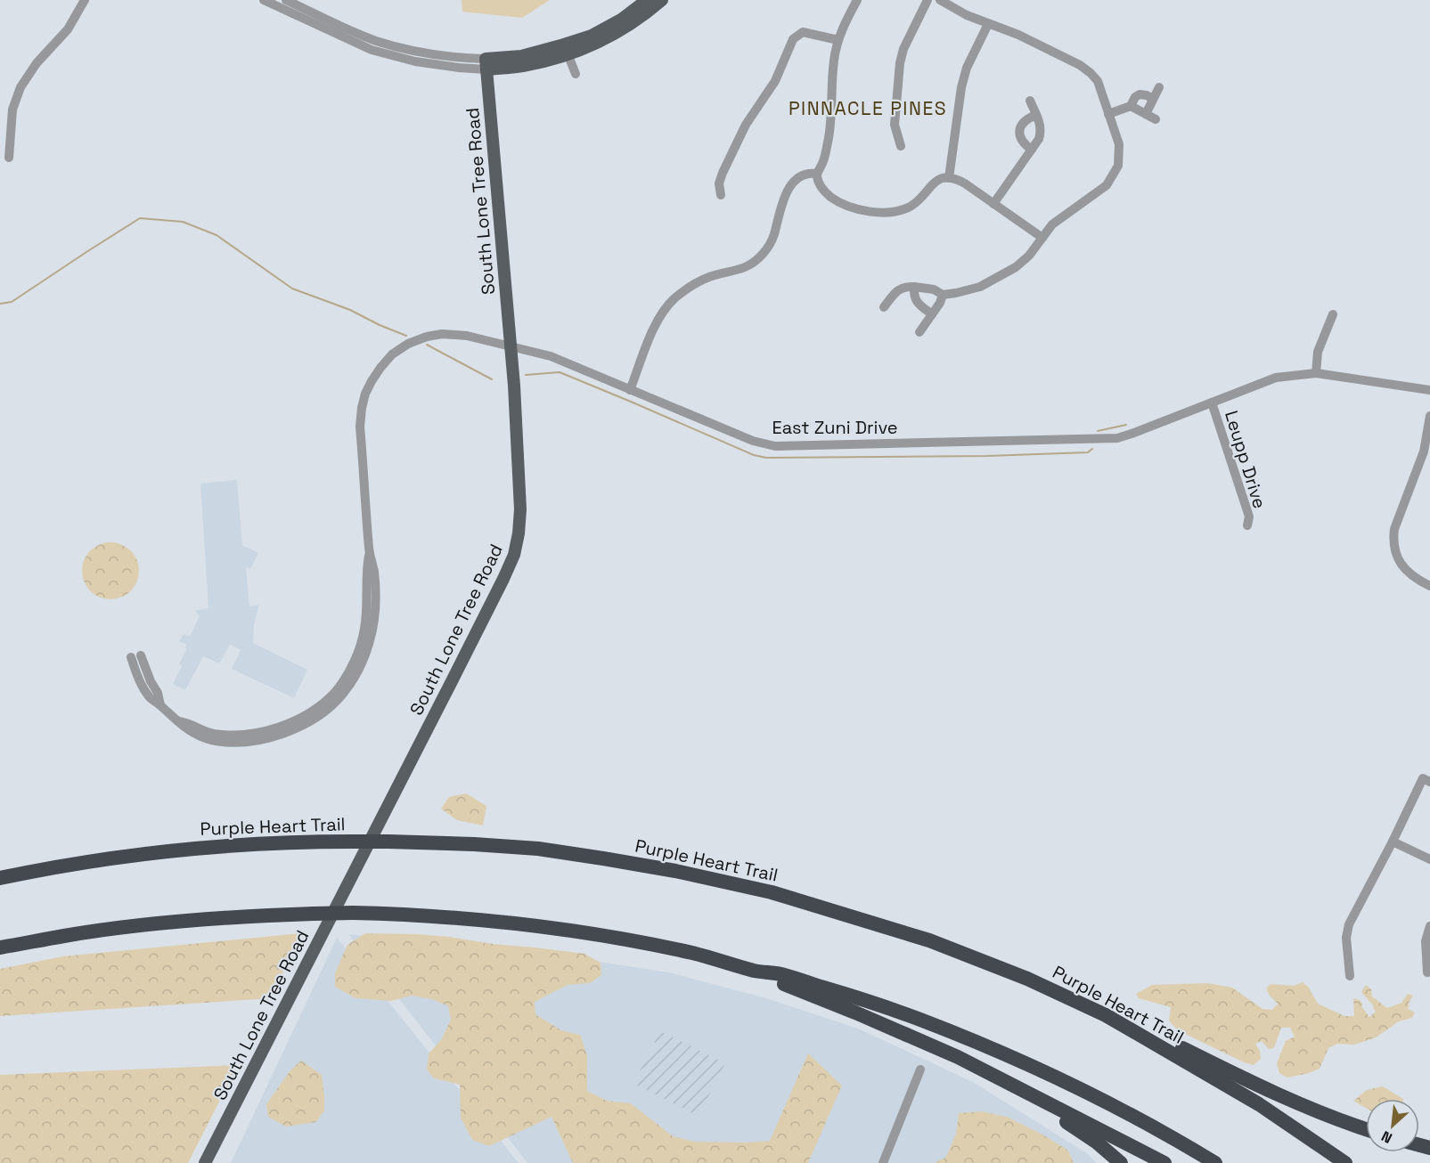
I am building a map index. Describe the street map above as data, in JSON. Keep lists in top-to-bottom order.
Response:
{
  "streets": {
    "highway": ["Purple Heart Trail"],
    "main road": ["South Lone Tree Road"],
    "street": ["East Zuni Drive", "Leupp Drive"]
  },
  "crossings": [
    ["South Lone Tree Road", "East Zuni Drive"],
    ["East Zuni Drive", "Leupp Drive"]
  ],
  "districts": ["PINNACLE PINES"],
  "north": "bottom left"
}
